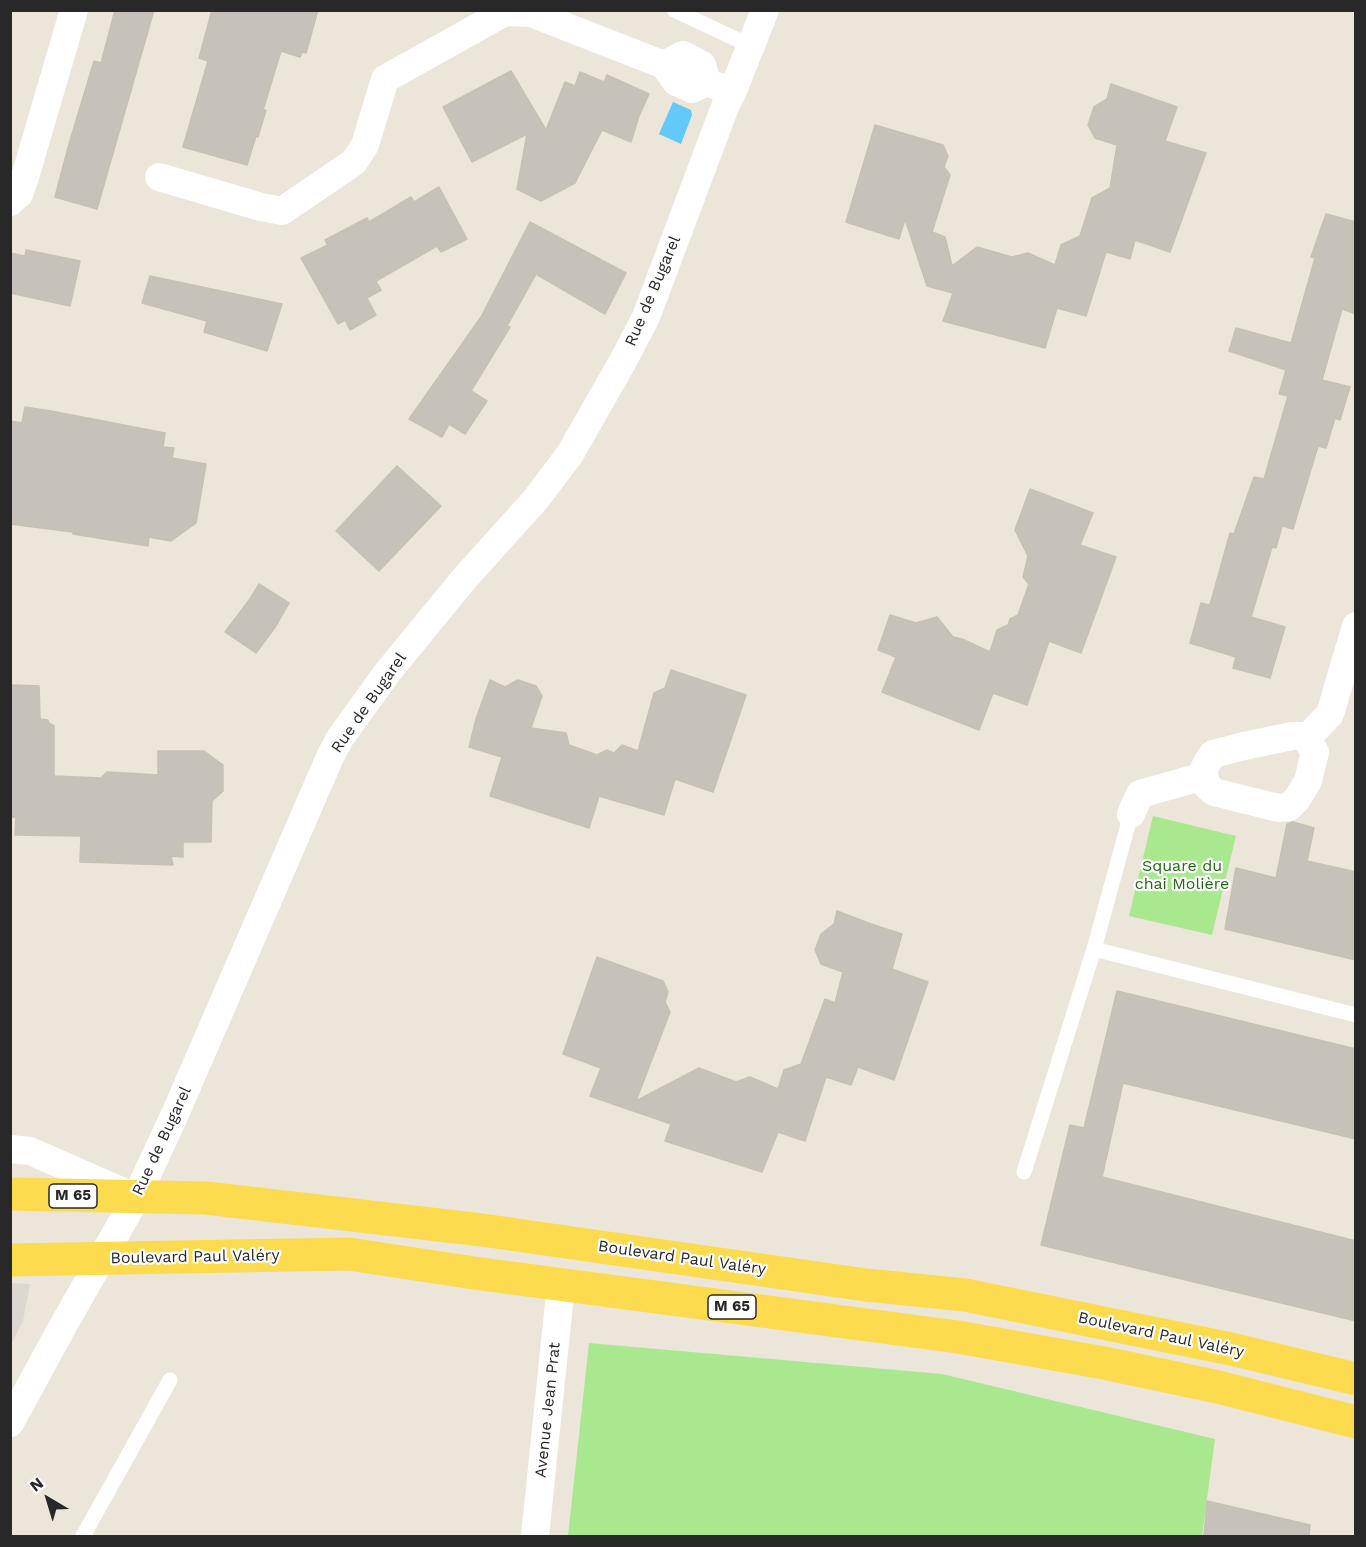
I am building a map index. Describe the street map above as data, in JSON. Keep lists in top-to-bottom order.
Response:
{
  "streets": {
    "main road": ["M 65", "Boulevard Paul Valéry"],
    "street": ["Rue de Bugarel", "Avenue Jean Prat"]
  },
  "crossings": [
    ["Rue de Bugarel", "M 65"],
    ["Rue de Bugarel", "Boulevard Paul Valéry"],
    ["M 65", "Boulevard Paul Valéry"],
    ["Boulevard Paul Valéry", "Avenue Jean Prat"]
  ],
  "parks": ["Square du chai Molière"],
  "north": "top left"
}
